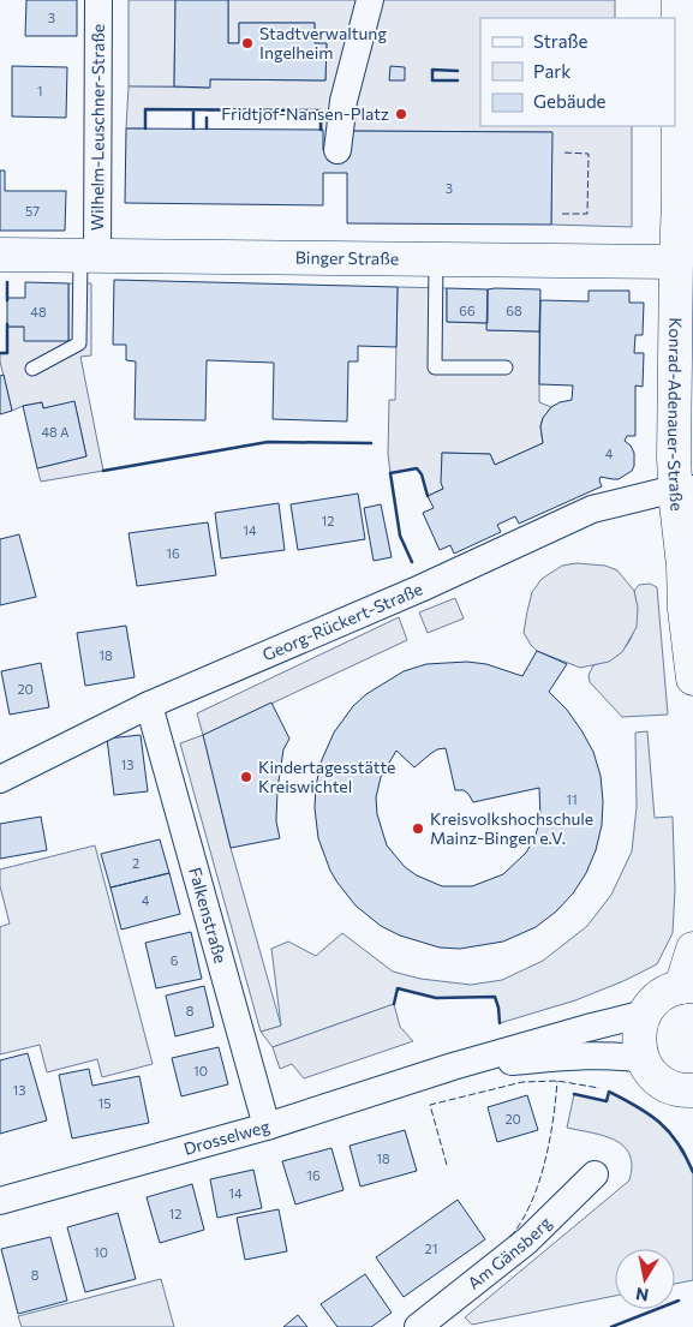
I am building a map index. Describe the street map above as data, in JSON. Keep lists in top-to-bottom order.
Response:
{
  "streets": {
    "main road": ["Binger Straße", "Konrad-Adenauer-Straße"],
    "street": [
      "Wilhelm-Leuschner-Straße",
      "Georg-Rückert-Straße",
      "Falkenstraße",
      "Drosselweg",
      "Am Gänsberg"
    ]
  },
  "crossings": [
    ["Wilhelm-Leuschner-Straße", "Binger Straße"],
    ["Binger Straße", "Konrad-Adenauer-Straße"],
    ["Konrad-Adenauer-Straße", "Georg-Rückert-Straße"],
    ["Georg-Rückert-Straße", "Falkenstraße"],
    ["Falkenstraße", "Drosselweg"]
  ],
  "places": [
    "Stadtverwaltung Ingelheim",
    "Fridtjof-Nansen-Platz",
    "Kindertagesstätte Kreiswichtel",
    "Kreisvolkshochschule Mainz-Bingen e.V."
  ],
  "house_numbers": [
    "3",
    "1",
    "3",
    "57",
    "66",
    "68",
    "48",
    "48 A",
    "4",
    "12",
    "14",
    "16",
    "18",
    "20",
    "13",
    "11",
    "2",
    "4",
    "6",
    "8",
    "10",
    "13",
    "15",
    "20",
    "18",
    "16",
    "14",
    "12",
    "21",
    "10",
    "8"
  ],
  "legend": ["Straße", "Park", "Gebäude"],
  "north": "bottom"
}
